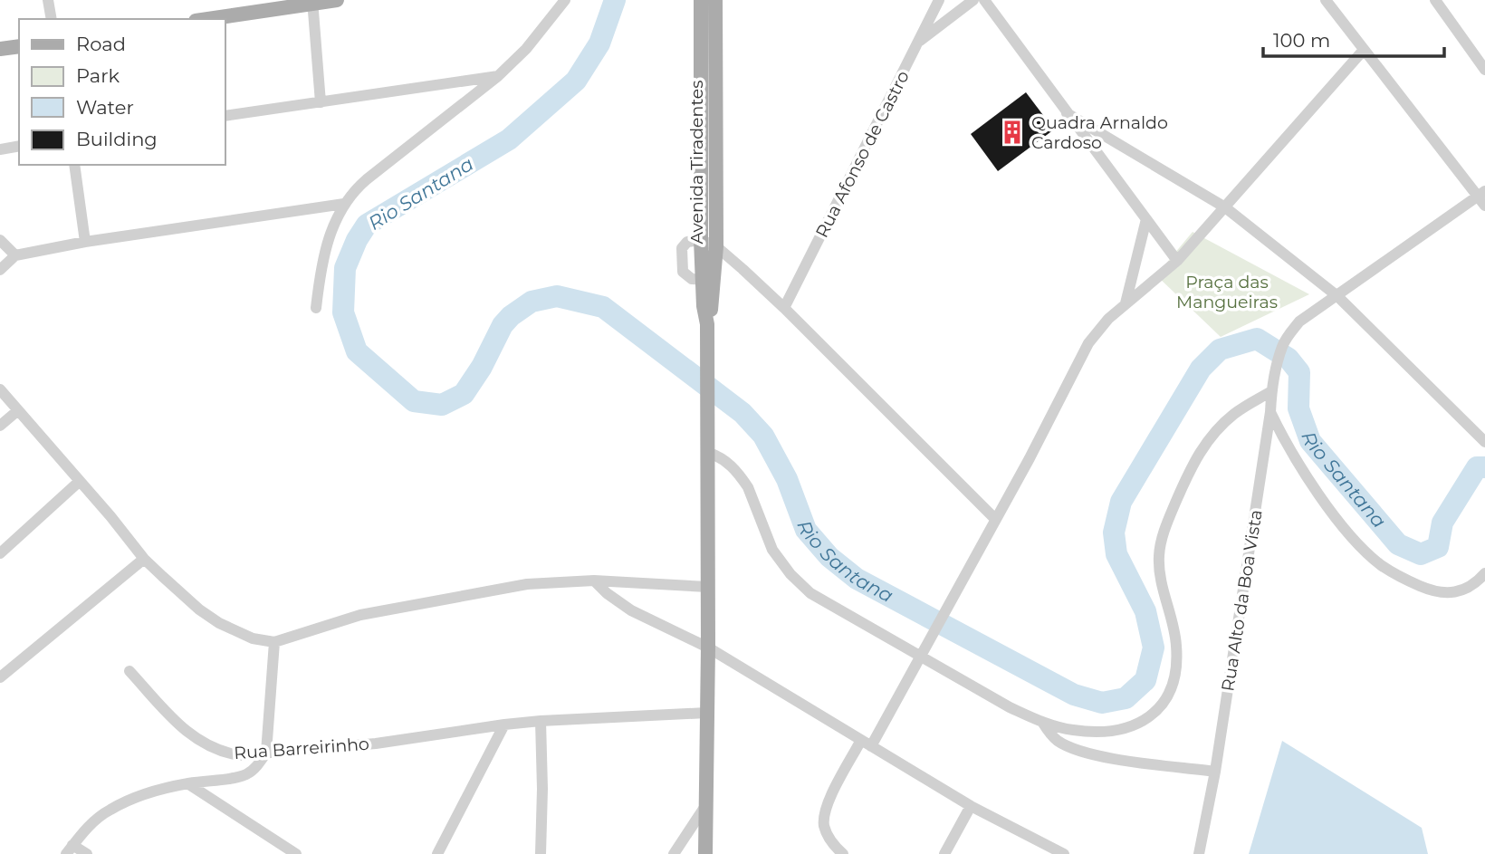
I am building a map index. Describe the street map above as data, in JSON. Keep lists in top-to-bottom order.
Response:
{
  "streets": {
    "main road": ["Avenida Tiradentes"],
    "street": ["Rua Afonso de Castro", "Rua Alto da Boa Vista", "Rua Barreirinho"]
  },
  "crossings": [
    ["Avenida Tiradentes", "Rua Barreirinho"]
  ],
  "water": ["Rio Santana"],
  "parks": ["Praça das Mangueiras"],
  "places": {
    "building": ["Quadra Arnaldo Cardoso"]
  },
  "legend": [
    "Road",
    "Park",
    "Water",
    "Building"
  ],
  "scale_bar": "100 m"
}
